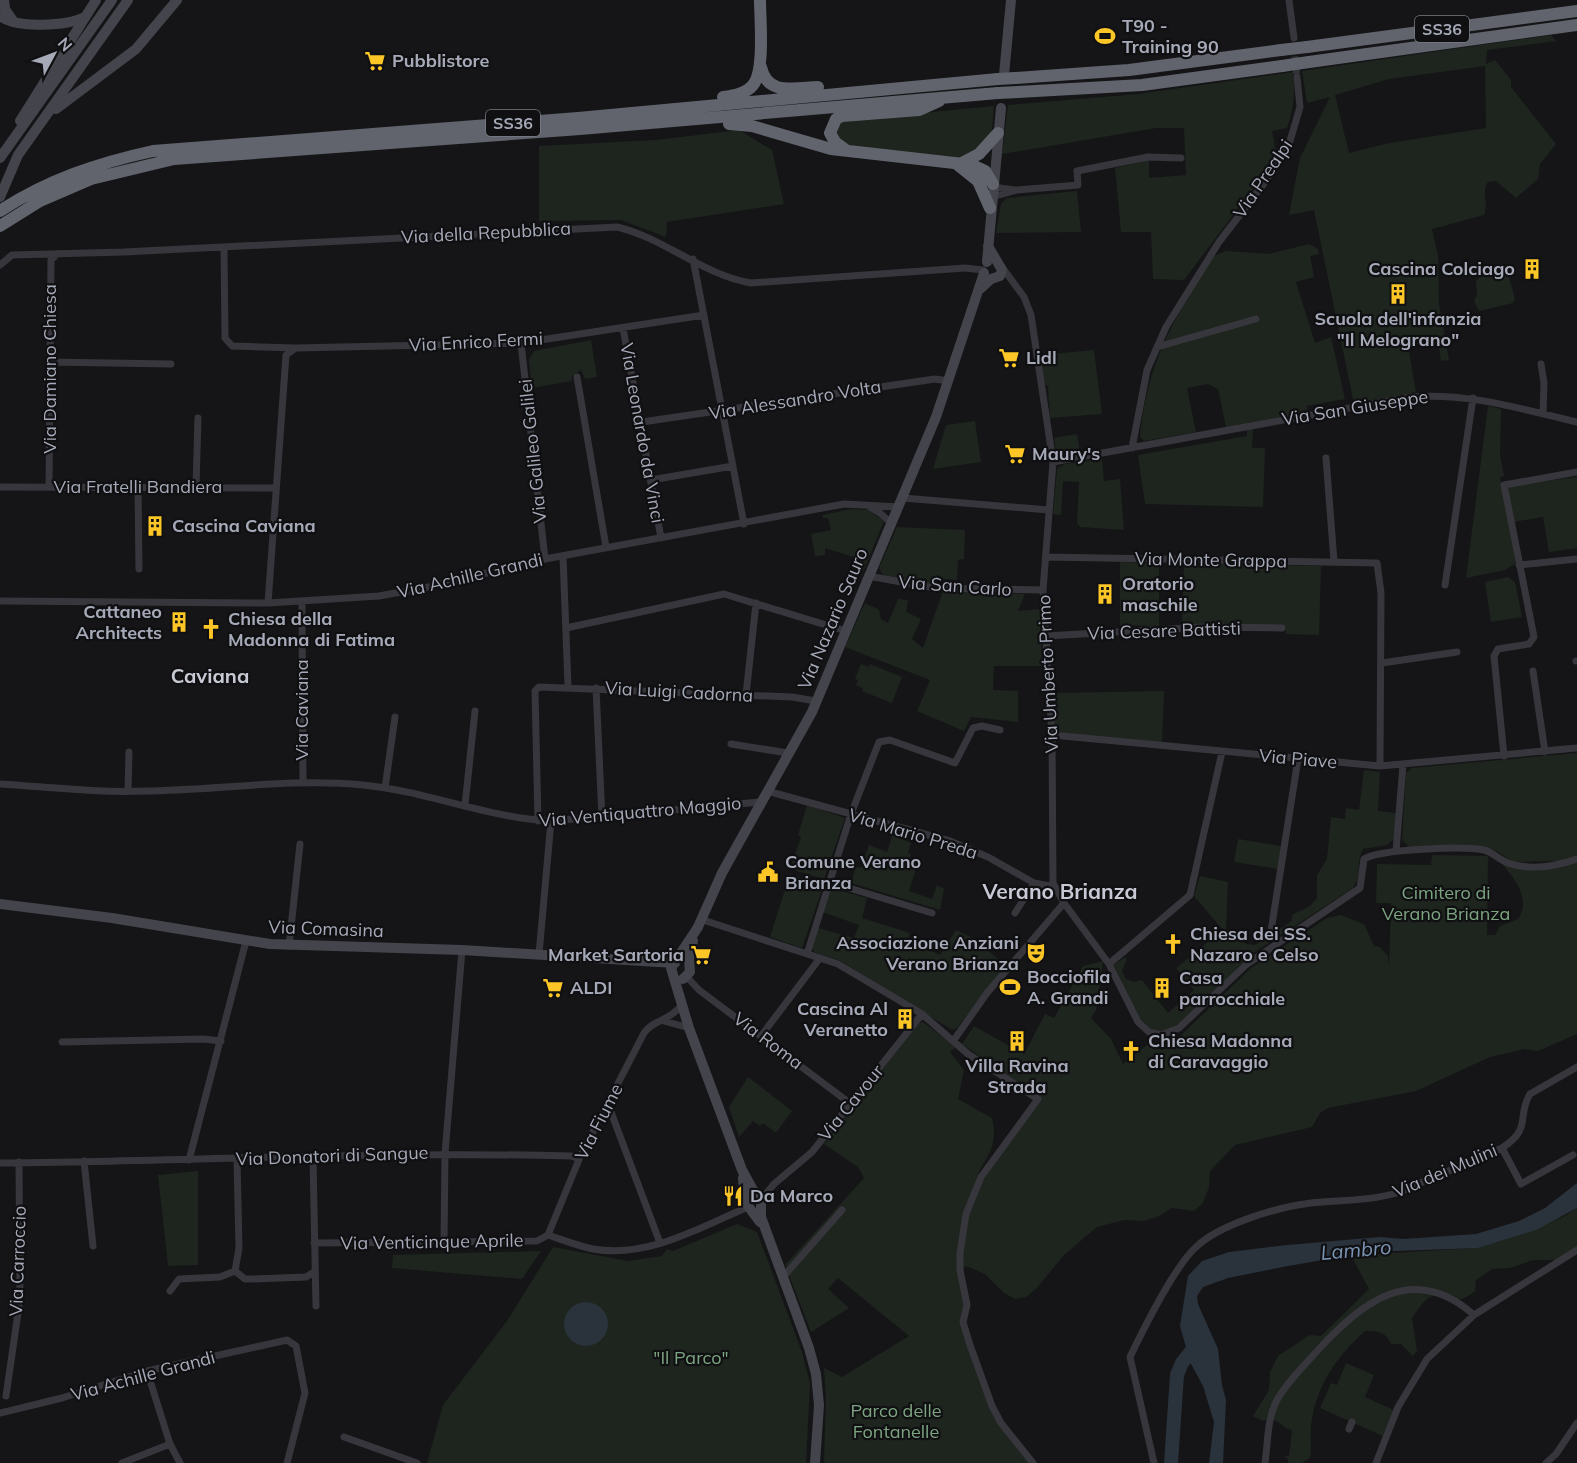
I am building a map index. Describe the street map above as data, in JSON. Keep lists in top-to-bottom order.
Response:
{
  "streets": {
    "highway": ["SS36"],
    "main road": ["Via Nazario Sauro", "Via Comasina"],
    "street": [
      "Via Prealpi",
      "Via della Repubblica",
      "Via Enrico Fermi",
      "Via Damiano Chiesa",
      "Via Alessandro Volta",
      "Via San Giuseppe",
      "Via Leonardo da Vinci",
      "Via Galileo Galilei",
      "Via Fratelli Bandiera",
      "Via Monte Grappa",
      "Via Achille Grandi",
      "Via San Carlo",
      "Via Cesare Battisti",
      "Via Umberto Primo",
      "Via Luigi Cadorna",
      "Via Caviana",
      "Via Piave",
      "Via Ventiquattro Maggio",
      "Via Mario Preda",
      "Via Roma",
      "Via Cavour",
      "Via Fiume",
      "Via Donatori di Sangue",
      "Via dei Mulini",
      "Via Venticinque Aprile",
      "Via Carroccio"
    ]
  },
  "crossings": [
    ["Via Prealpi", "Via San Giuseppe"],
    ["Via della Repubblica", "Via Enrico Fermi"],
    ["Via della Repubblica", "Via Damiano Chiesa"],
    ["Via della Repubblica", "Via Nazario Sauro"],
    ["Via della Repubblica", "Via Umberto Primo"],
    ["Via Enrico Fermi", "Via Leonardo da Vinci"],
    ["Via Enrico Fermi", "Via Galileo Galilei"],
    ["Via Damiano Chiesa", "Via Fratelli Bandiera"],
    ["Via Alessandro Volta", "Via Leonardo da Vinci"],
    ["Via Alessandro Volta", "Via Nazario Sauro"],
    ["Via San Giuseppe", "Via Umberto Primo"],
    ["Via Leonardo da Vinci", "Via Achille Grandi"],
    ["Via Galileo Galilei", "Via Achille Grandi"],
    ["Via Monte Grappa", "Via Umberto Primo"],
    ["Via Achille Grandi", "Via Nazario Sauro"],
    ["Via Achille Grandi", "Via Umberto Primo"],
    ["Via Achille Grandi", "Via Caviana"],
    ["Via San Carlo", "Via Nazario Sauro"],
    ["Via San Carlo", "Via Umberto Primo"],
    ["Via Nazario Sauro", "Via Umberto Primo"],
    ["Via Nazario Sauro", "Via Luigi Cadorna"],
    ["Via Nazario Sauro", "Via Ventiquattro Maggio"],
    ["Via Nazario Sauro", "Via Mario Preda"],
    ["Via Nazario Sauro", "Via Comasina"],
    ["Via Nazario Sauro", "Via Roma"],
    ["Via Cesare Battisti", "Via Umberto Primo"],
    ["Via Umberto Primo", "Via Piave"],
    ["Via Umberto Primo", "Via Mario Preda"],
    ["Via Luigi Cadorna", "Via Ventiquattro Maggio"],
    ["Via Caviana", "Via Ventiquattro Maggio"],
    ["Via Comasina", "Via Roma"],
    ["Via Roma", "Via Cavour"],
    ["Via Fiume", "Via Donatori di Sangue"],
    ["Via Fiume", "Via Venticinque Aprile"],
    ["Via Donatori di Sangue", "Via Carroccio"]
  ],
  "districts": ["Caviana", "Verano Brianza"],
  "water": ["Lambro"],
  "parks": ["Cimitero di Verano Brianza", "\"Il Parco\"", "Parco delle Fontanelle"],
  "places": {
    "sports": ["T90 - Training 90", "Bocciofila A. Grandi"],
    "supermarket": [
      "Pubblistore",
      "Lidl",
      "Maury's",
      "Market Sartoria",
      "ALDI"
    ],
    "building": [
      "Cascina Colciago",
      "Scuola dell'infanzia \"Il Melograno\"",
      "Cascina Caviana",
      "Oratorio maschile",
      "Cattaneo Architects",
      "Casa parrocchiale",
      "Cascina Al Veranetto",
      "Villa Ravina Strada"
    ],
    "church": ["Chiesa della Madonna di Fatima", "Chiesa dei SS. Nazaro e Celso", "Chiesa Madonna di Caravaggio"],
    "public building": ["Comune Verano Brianza"],
    "theatre": ["Associazione Anziani Verano Brianza"],
    "restaurant": ["Da Marco"]
  },
  "north": "top right"
}
